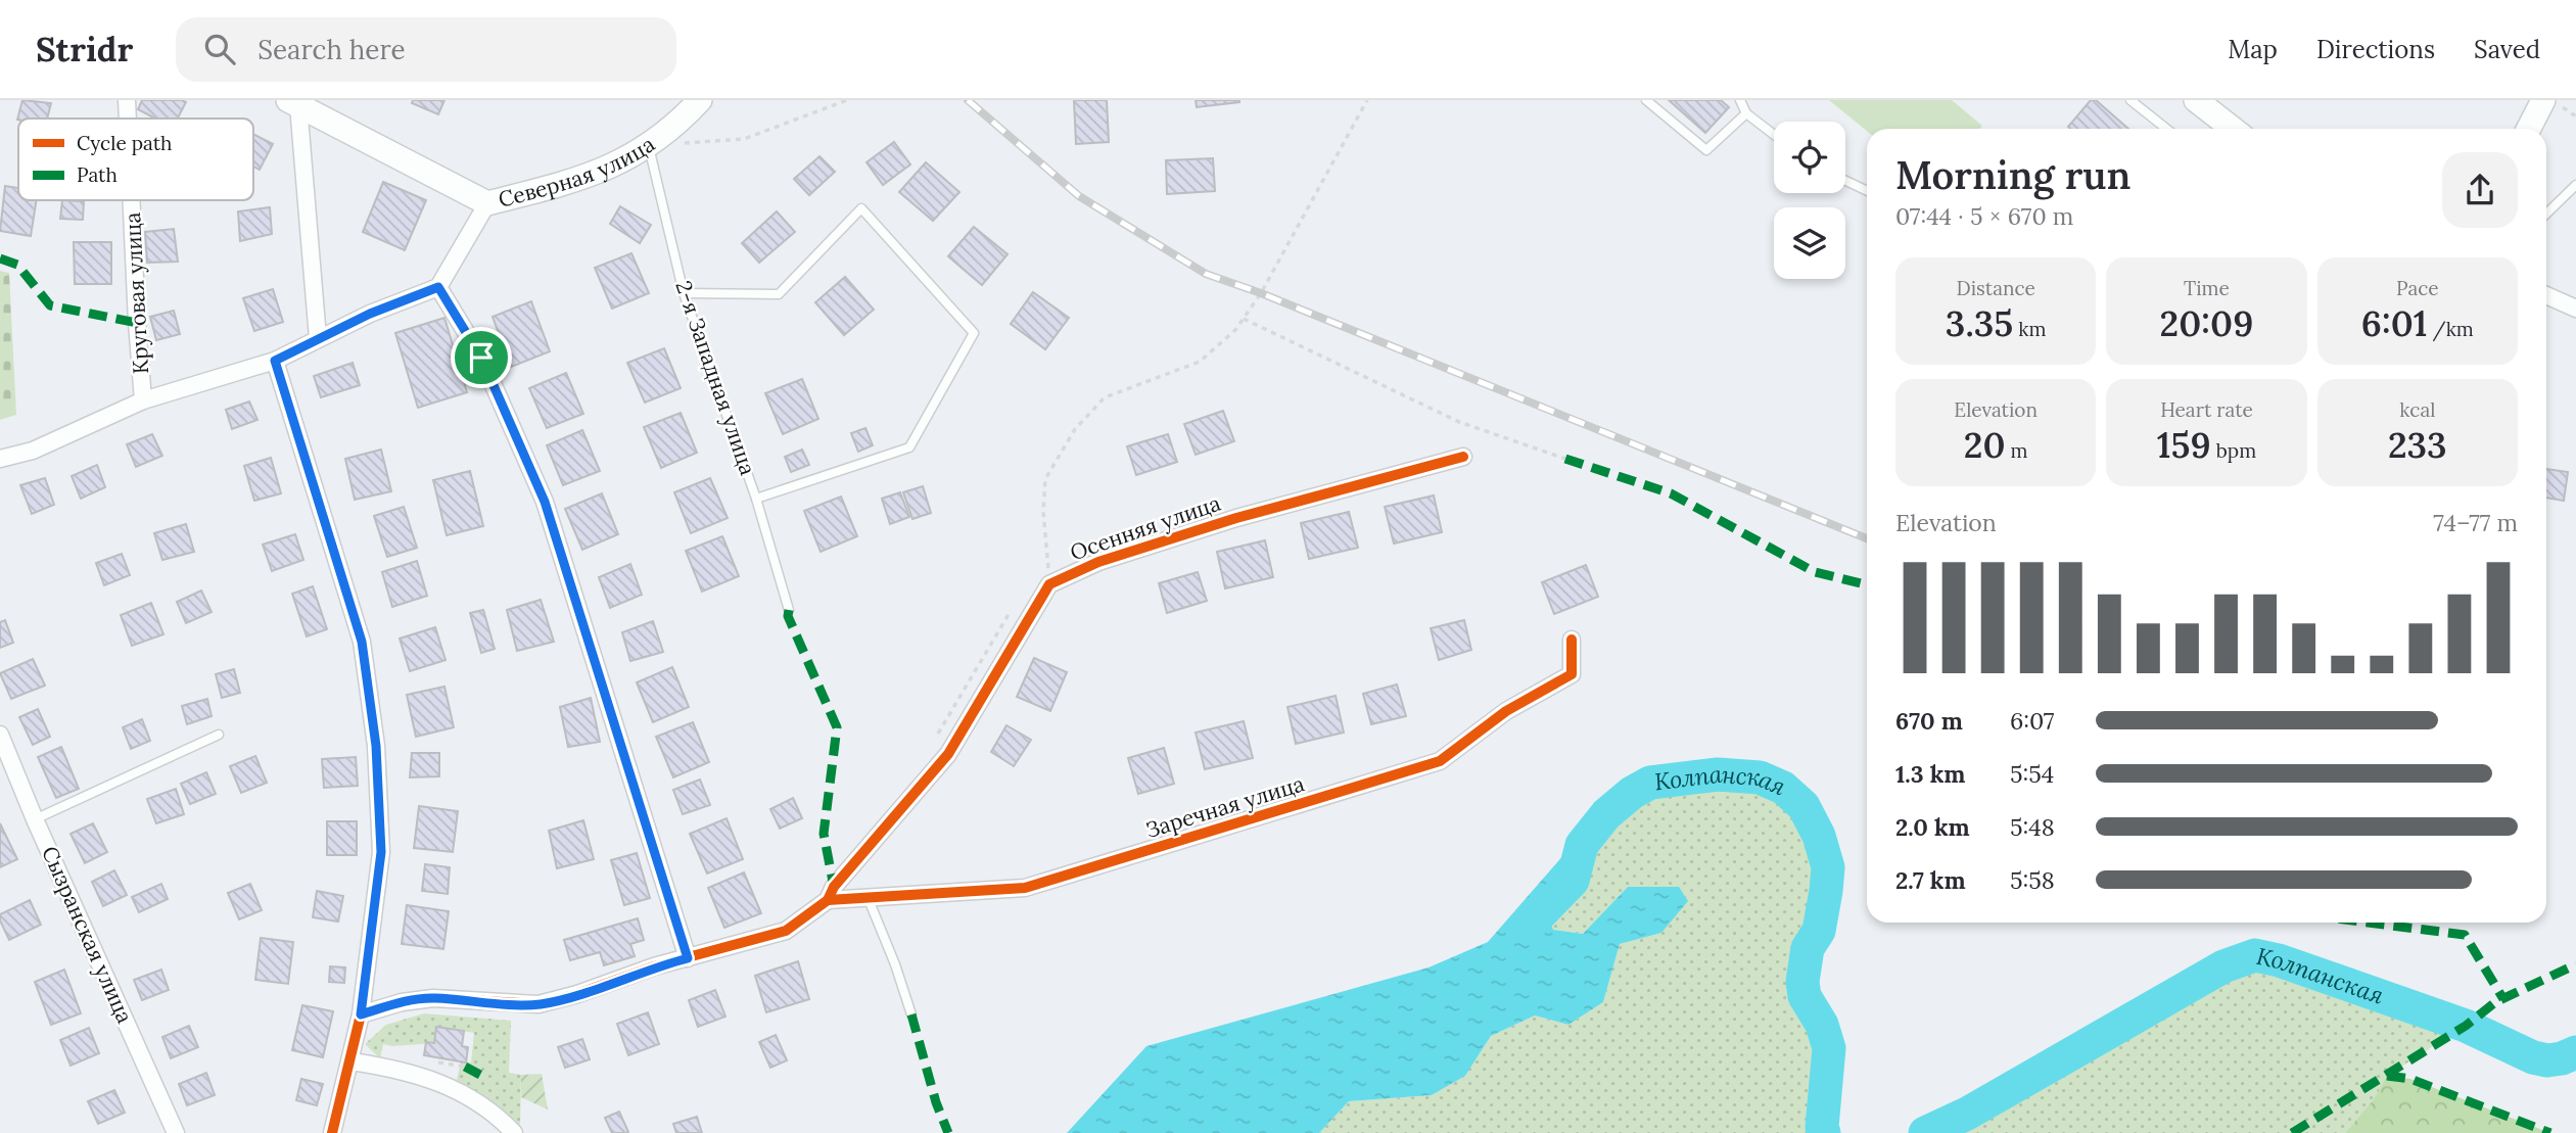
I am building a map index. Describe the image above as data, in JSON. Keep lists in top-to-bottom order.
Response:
{
  "streets": {
    "street": [
      "Северная улица",
      "Круговая улица",
      "Осенняя улица",
      "Заречная улица",
      "Сызранская улица"
    ],
    "lane": ["2-я Западная улица"]
  },
  "crossings": [
    ["Северная улица", "2-я Западная улица"],
    ["Осенняя улица", "Заречная улица"]
  ],
  "water": ["Колпанская"],
  "legend": ["Cycle path", "Path"],
  "page": {
    "header": "Stridr",
    "search": "Search here",
    "nav": ["Map", "Directions", "Saved"],
    "heading": ["Morning run", "07:44 · 5 × 670 m"],
    "stats": [
      ["Distance", "3.35 km"],
      ["Time", "20:09"],
      ["Pace", "6:01 /km"],
      ["Elevation", "20 m"],
      ["Heart rate", "159 bpm"],
      ["kcal", "233"]
    ],
    "chart": ["Elevation", "74–77 m"],
    "list": [
      {
        "name": "670 m",
        "note": "6:07"
      },
      {
        "name": "1.3 km",
        "note": "5:54"
      },
      {
        "name": "2.0 km",
        "note": "5:48"
      },
      {
        "name": "2.7 km",
        "note": "5:58"
      }
    ]
  }
}
